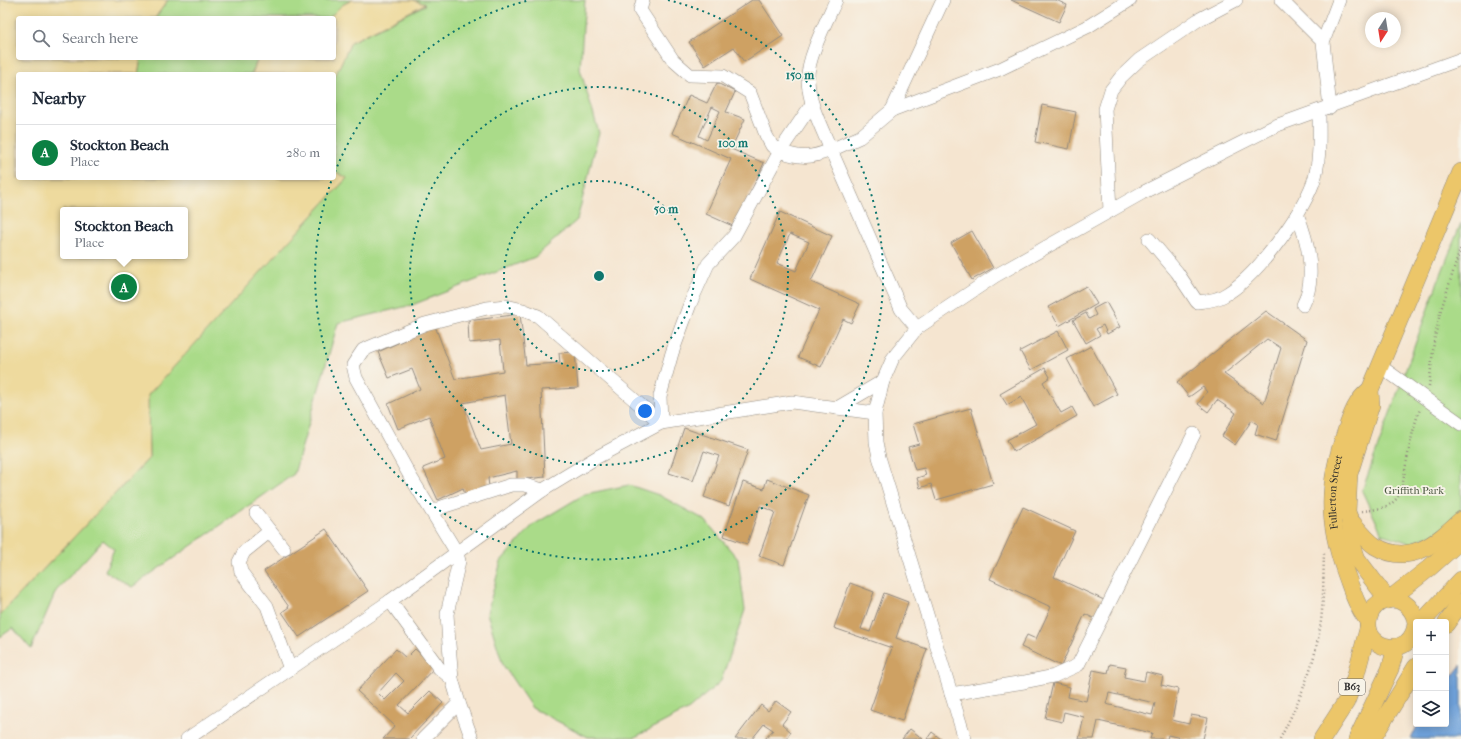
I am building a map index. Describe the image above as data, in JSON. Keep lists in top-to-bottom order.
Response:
{
  "streets": {
    "main road": ["Fullerton Street", "B63"]
  },
  "crossings": [
    ["Fullerton Street", "B63"]
  ],
  "parks": ["Griffith Park"],
  "north": "bottom",
  "page": {
    "search": "Search here",
    "heading": "Nearby",
    "list": [
      {
        "mark": "A",
        "name": "Stockton Beach",
        "note": "Place",
        "value": "280 m"
      }
    ],
    "popup": ["Stockton Beach", "Place"],
    "pins": "A",
    "map_buttons": ["+", "−"]
  },
  "rings": ["150 m", "100 m", "50 m"]
}
